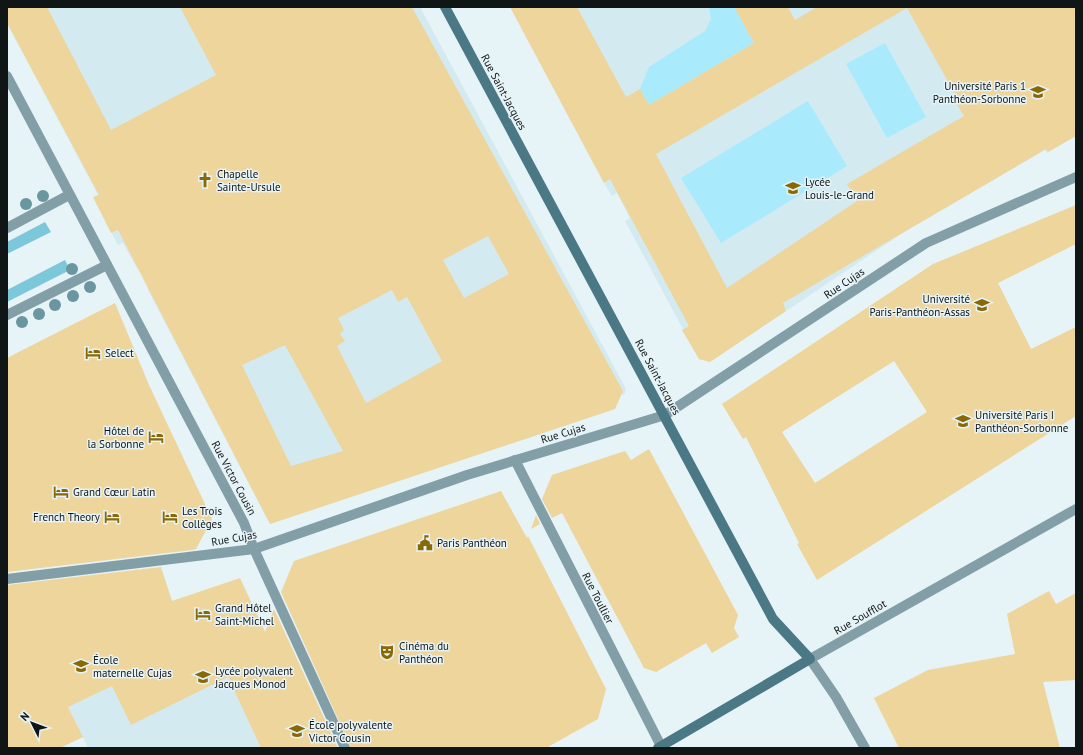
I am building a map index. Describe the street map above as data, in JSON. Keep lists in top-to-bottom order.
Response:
{
  "streets": {
    "main road": ["Rue Saint-Jacques", "Rue Soufflot"],
    "street": ["Rue Cujas", "Rue Victor Cousin", "Rue Toullier"]
  },
  "crossings": [
    ["Rue Saint-Jacques", "Rue Cujas"],
    ["Rue Saint-Jacques", "Rue Soufflot"],
    ["Rue Cujas", "Rue Victor Cousin"],
    ["Rue Cujas", "Rue Toullier"],
    ["Rue Toullier", "Rue Soufflot"]
  ],
  "places": {
    "school or university": [
      "Université Paris 1 Panthéon-Sorbonne",
      "Lycée Louis-le-Grand",
      "Université Paris-Panthéon-Assas",
      "Université Paris I Panthéon-Sorbonne",
      "École maternelle Cujas",
      "Lycée polyvalent Jacques Monod",
      "École polyvalente Victor Cousin"
    ],
    "church": ["Chapelle Sainte-Ursule"],
    "hotel": [
      "Select",
      "Hôtel de la Sorbonne",
      "Grand Cœur Latin",
      "French Theory",
      "Les Trois Collèges",
      "Grand Hôtel Saint-Michel"
    ],
    "public building": ["Paris Panthéon"],
    "theatre": ["Cinéma du Panthéon"]
  },
  "north": "top left"
}
